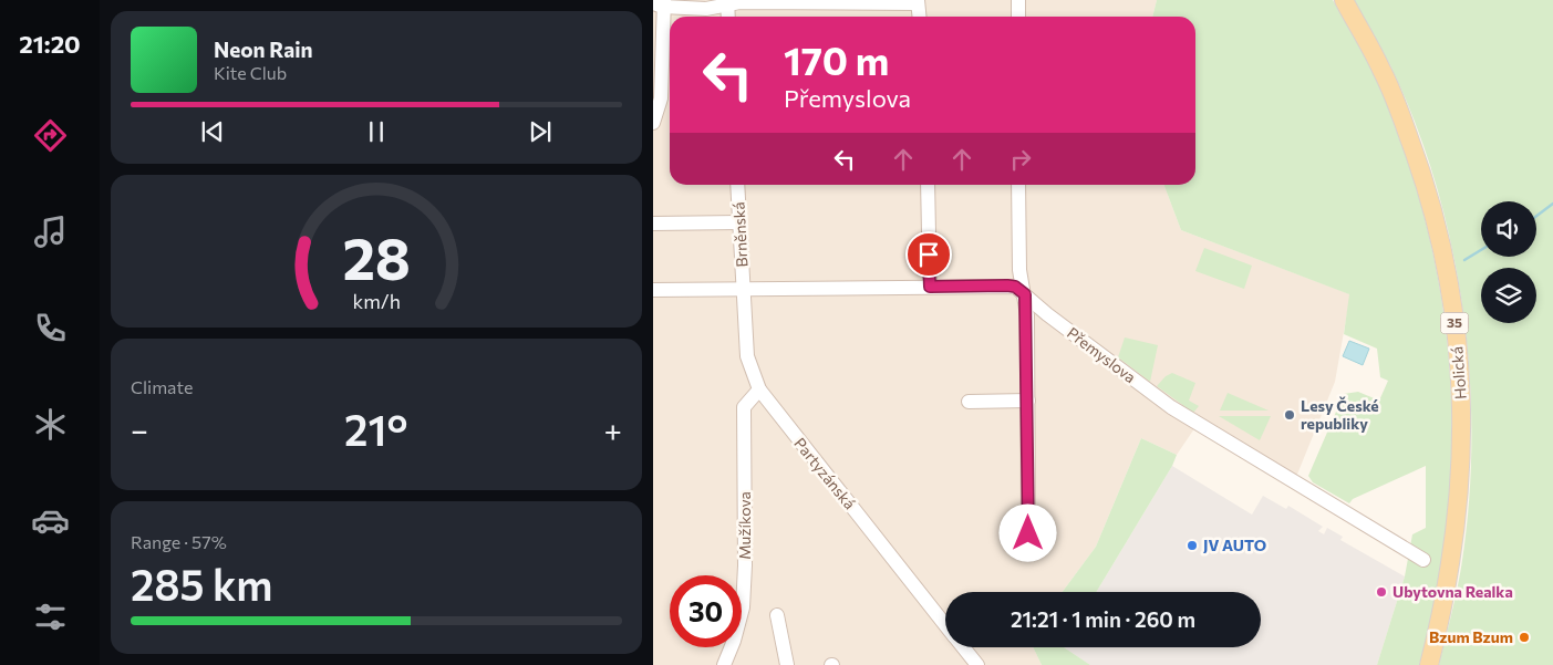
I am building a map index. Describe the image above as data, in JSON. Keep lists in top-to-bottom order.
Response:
{
  "streets": {
    "main road": ["35", "Holická"],
    "street": [
      "Brněnská",
      "Přemyslova",
      "Partyzánská",
      "Mužíkova"
    ]
  },
  "crossings": [
    ["Brněnská", "Přemyslova"],
    ["Brněnská", "Partyzánská"],
    ["Přemyslova", "Partyzánská"],
    ["Partyzánská", "Mužíkova"]
  ],
  "places": [
    "Lesy České republiky",
    "JV AUTO",
    "Ubytovna Realka",
    "Bzum Bzum"
  ],
  "page": {
    "tabs": "21:20",
    "turn": ["170 m", "Přemyslova"],
    "song": ["Neon Rain", "Kite Club"],
    "tile": [
      "Climate",
      ["Range · 57%", "285 km"]
    ],
    "heat": ["−", "21°", "+"],
    "limit": "30",
    "trip": "21:21 · 1 min · 260 m",
    "gauge": ["28", "km/h"]
  }
}
